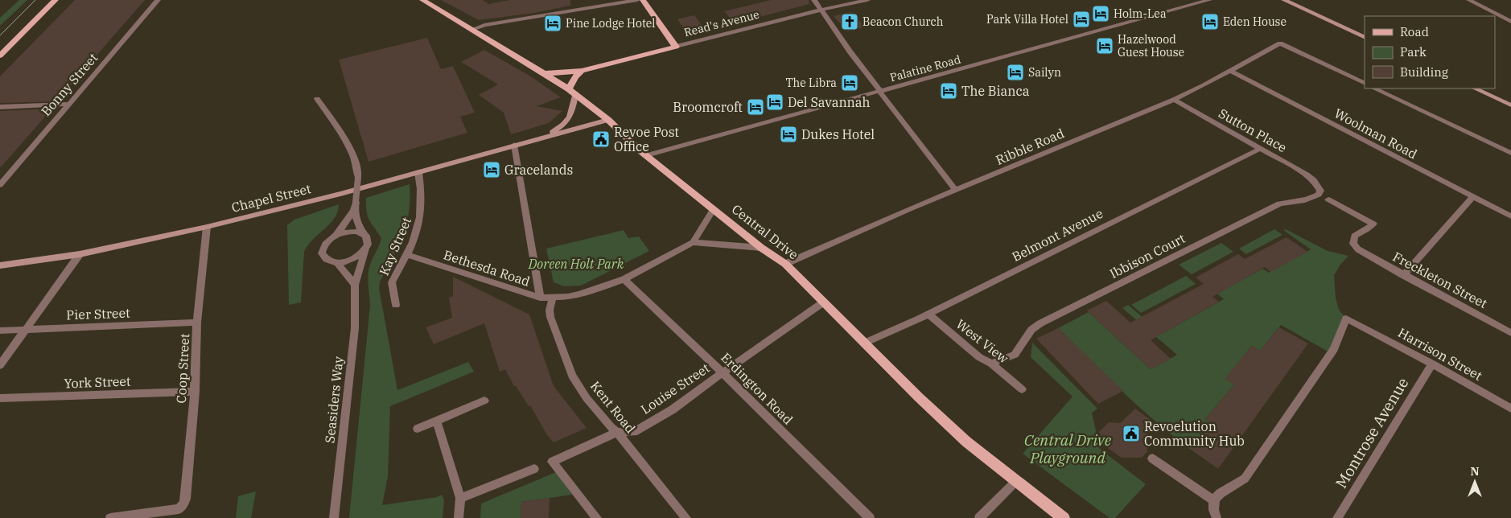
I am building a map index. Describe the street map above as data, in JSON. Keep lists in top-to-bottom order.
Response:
{
  "streets": {
    "main road": ["Read's Avenue", "Central Drive"],
    "street": [
      "Palatine Road",
      "Bonny Street",
      "Sutton Place",
      "Woolman Road",
      "Ribble Road",
      "Chapel Street",
      "Belmont Avenue",
      "Kay Street",
      "Ibbison Court",
      "Bethesda Road",
      "Freckleton Street",
      "Pier Street",
      "West View",
      "Harrison Street",
      "Coop Street",
      "York Street",
      "Louise Street",
      "Erdington Road",
      "Seasiders Way",
      "Kent Road",
      "Montrose Avenue"
    ]
  },
  "crossings": [
    ["Read's Avenue", "Central Drive"],
    ["Palatine Road", "Central Drive"],
    ["Sutton Place", "Ribble Road"],
    ["Sutton Place", "Belmont Avenue"],
    ["Sutton Place", "Ibbison Court"],
    ["Woolman Road", "Ribble Road"],
    ["Ribble Road", "Central Drive"],
    ["Chapel Street", "Central Drive"],
    ["Chapel Street", "Kay Street"],
    ["Chapel Street", "Coop Street"],
    ["Central Drive", "Belmont Avenue"],
    ["Central Drive", "Louise Street"],
    ["Belmont Avenue", "West View"],
    ["Kay Street", "Bethesda Road"],
    ["Ibbison Court", "West View"],
    ["Bethesda Road", "Erdington Road"],
    ["Bethesda Road", "Kent Road"],
    ["Pier Street", "Coop Street"],
    ["Harrison Street", "Montrose Avenue"],
    ["Coop Street", "York Street"],
    ["Louise Street", "Erdington Road"],
    ["Louise Street", "Kent Road"]
  ],
  "parks": ["Doreen Holt Park", "Central Drive Playground"],
  "places": {
    "hotel": [
      "Holm-Lea",
      "Park Villa Hotel",
      "Eden House",
      "Pine Lodge Hotel",
      "Hazelwood Guest House",
      "Sailyn",
      "The Libra",
      "The Bianca",
      "Del Savannah",
      "Broomcroft",
      "Dukes Hotel",
      "Gracelands"
    ],
    "church": ["Beacon Church"],
    "public building": ["Revoe Post Office", "Revoelution Community Hub"]
  },
  "legend": ["Road", "Park", "Building"],
  "north": "top"
}
